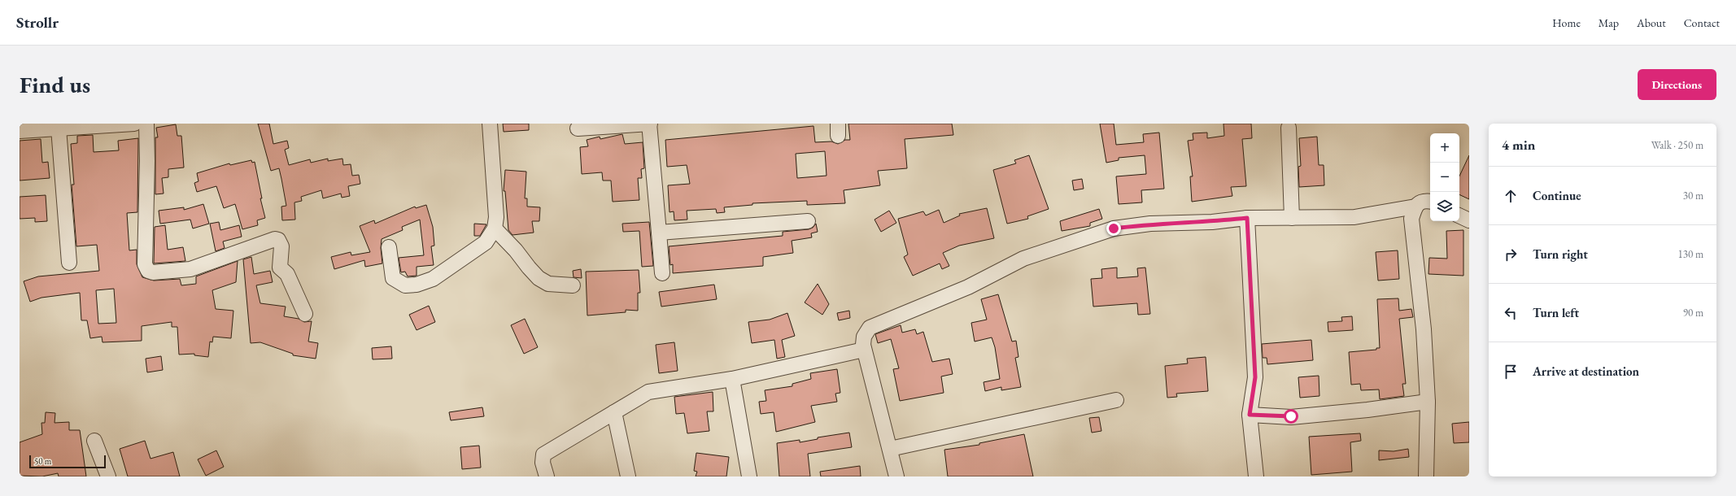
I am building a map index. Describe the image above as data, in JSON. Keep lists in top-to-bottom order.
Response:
{
  "scale_bar": "50 m",
  "page": {
    "header": "Strollr",
    "nav": [
      "Home",
      "Map",
      "About",
      "Contact"
    ],
    "buttons": "Directions",
    "title": "Find us",
    "heading": ["4 min", "Walk · 250 m"],
    "map_buttons": ["+", "−"],
    "list": [
      ["Continue", "30 m"],
      ["Turn right", "130 m"],
      ["Turn left", "90 m"],
      "Arrive at destination"
    ],
    "scale": "50 m"
  }
}
